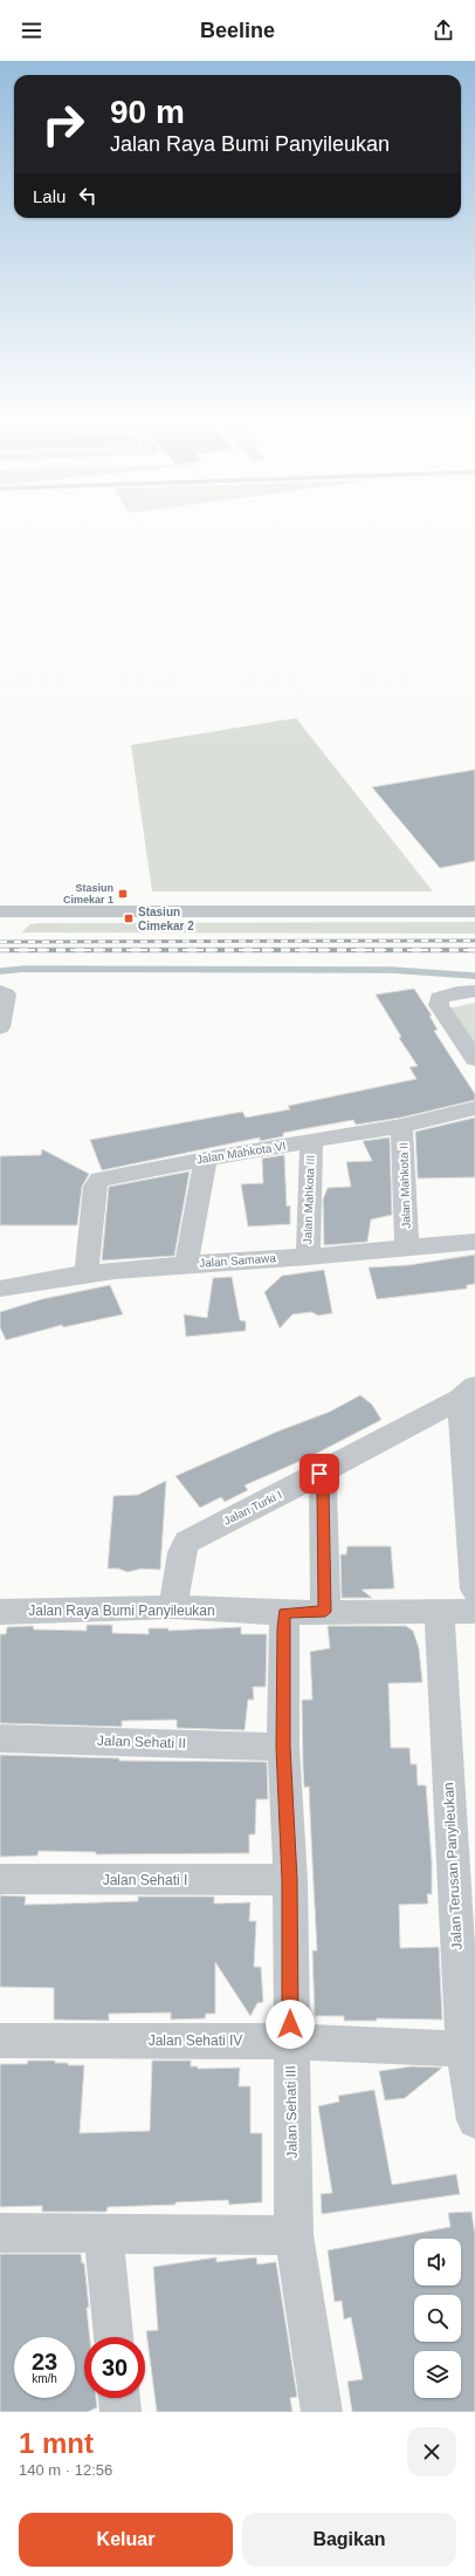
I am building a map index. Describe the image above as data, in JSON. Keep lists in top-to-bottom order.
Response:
{
  "streets": {
    "street": [
      "Jalan Mahkota VI",
      "Jalan Mahkota II",
      "Jalan Mahkota III",
      "Jalan Samawa",
      "Jalan Turki I",
      "Jalan Raya Bumi Panyileukan",
      "Jalan Sehati II",
      "Jalan Terusan Panyileukan",
      "Jalan Sehati I",
      "Jalan Sehati IV",
      "Jalan Sehati III"
    ]
  },
  "crossings": [
    ["Jalan Mahkota VI", "Jalan Mahkota II"],
    ["Jalan Mahkota VI", "Jalan Mahkota III"],
    ["Jalan Mahkota VI", "Jalan Samawa"],
    ["Jalan Mahkota II", "Jalan Samawa"],
    ["Jalan Mahkota III", "Jalan Samawa"],
    ["Jalan Turki I", "Jalan Raya Bumi Panyileukan"],
    ["Jalan Raya Bumi Panyileukan", "Jalan Terusan Panyileukan"],
    ["Jalan Raya Bumi Panyileukan", "Jalan Sehati III"],
    ["Jalan Sehati II", "Jalan Sehati III"],
    ["Jalan Terusan Panyileukan", "Jalan Sehati IV"],
    ["Jalan Sehati I", "Jalan Sehati III"],
    ["Jalan Sehati IV", "Jalan Sehati III"]
  ],
  "places": {
    "transit": ["Stasiun Cimekar 1", "Stasiun Cimekar 2"]
  },
  "page": {
    "header": "Beeline",
    "turn": ["90 m", "Jalan Raya Bumi Panyileukan"],
    "then": "Lalu",
    "speed": "23 km/h",
    "limit": "30",
    "heading": ["1 mnt", "140 m · 12:56"],
    "buttons": ["Keluar", "Bagikan"]
  }
}
